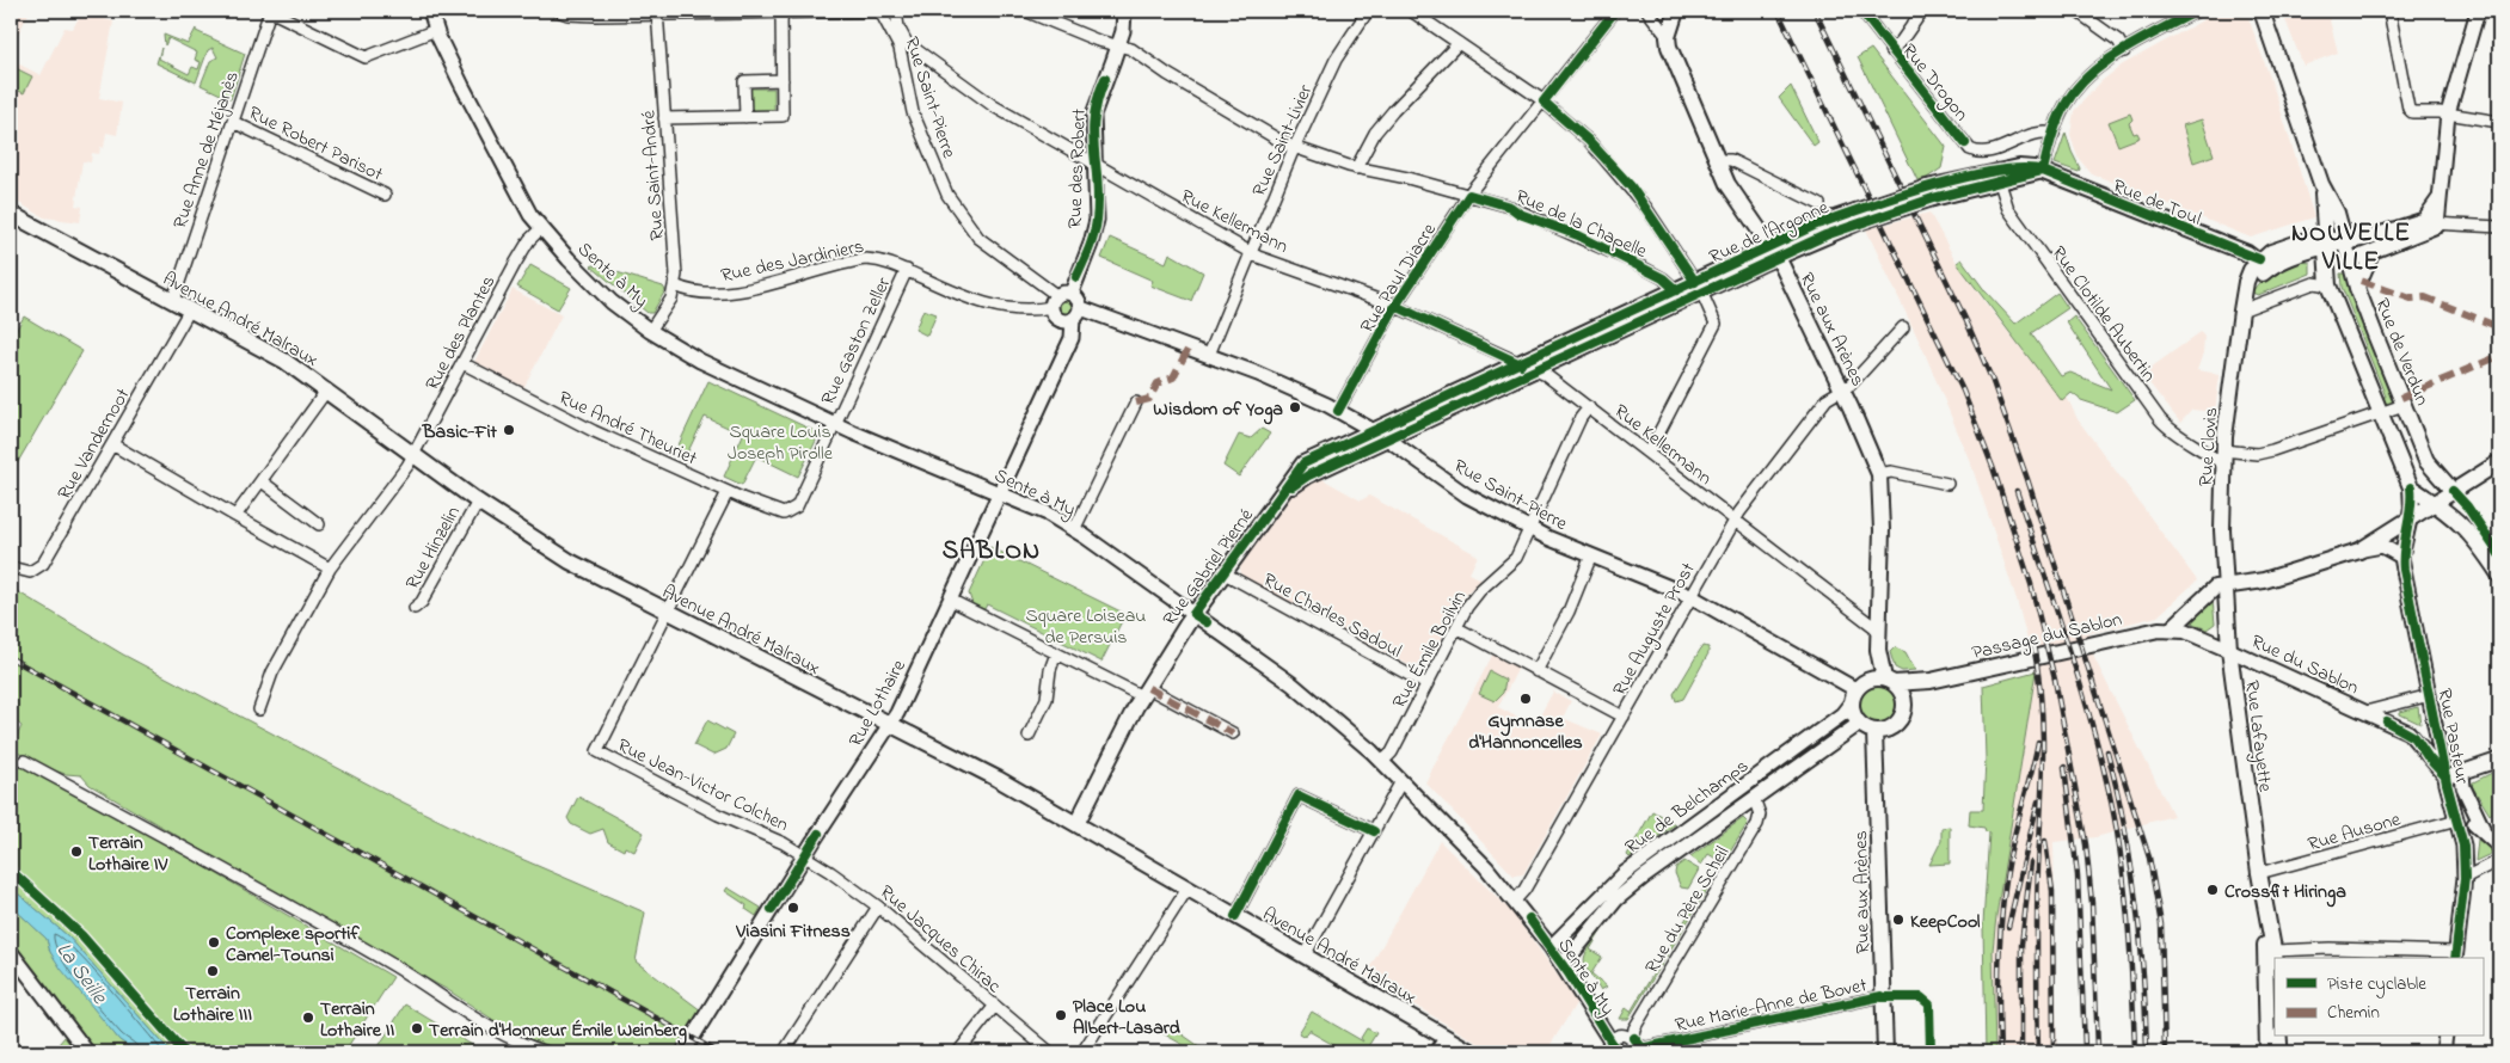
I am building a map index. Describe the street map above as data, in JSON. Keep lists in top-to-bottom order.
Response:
{
  "streets": {
    "main road": [
      "Rue de Toul",
      "Rue de l'Argonne",
      "Avenue André Malraux",
      "Rue aux Arènes",
      "Rue de Verdun",
      "Rue Clovis",
      "Rue Gabriel Pierné",
      "Passage du Sablon",
      "Rue Lafayette"
    ],
    "street": [
      "Rue Drogon",
      "Rue Saint-Pierre",
      "Rue Saint-Livier",
      "Rue Robert Parisot",
      "Rue Anne de Méjanès",
      "Rue des Robert",
      "Rue Saint-André",
      "Rue Kellermann",
      "Rue de la Chapelle",
      "Rue des Jardiniers",
      "Sente à My",
      "Rue Paul Diacre",
      "Rue Clotilde Aubertin",
      "Rue des Plantes",
      "Rue Gaston Zeller",
      "Rue André Theuriet",
      "Rue Vandernoot",
      "Rue Hinzelin",
      "Rue Charles Sadoul",
      "Rue Auguste Prost",
      "Rue Émile Boilvin",
      "Rue du Sablon",
      "Rue Lothaire",
      "Rue Pasteur",
      "Rue Jean-Victor Colchen",
      "Rue de Belchamps",
      "Rue Ausone",
      "Rue du Père Scheil",
      "Rue Jacques Chirac",
      "Rue Marie-Anne de Bovet"
    ]
  },
  "crossings": [
    ["Rue Saint-Pierre", "Rue Saint-Livier"],
    ["Rue Saint-Pierre", "Rue Kellermann"],
    ["Rue Saint-Pierre", "Rue des Jardiniers"],
    ["Rue Saint-Pierre", "Rue Paul Diacre"],
    ["Rue Saint-Pierre", "Rue aux Arènes"],
    ["Rue Saint-Pierre", "Rue Gabriel Pierné"],
    ["Rue Saint-Pierre", "Rue Auguste Prost"],
    ["Rue Saint-Pierre", "Passage du Sablon"],
    ["Rue Saint-Pierre", "Rue Émile Boilvin"],
    ["Rue Saint-Pierre", "Rue Lothaire"],
    ["Rue Saint-Pierre", "Rue de Belchamps"],
    ["Rue Saint-Livier", "Rue Kellermann"],
    ["Rue Saint-Livier", "Rue de la Chapelle"],
    ["Rue Robert Parisot", "Rue Anne de Méjanès"],
    ["Rue Anne de Méjanès", "Avenue André Malraux"],
    ["Rue des Robert", "Rue Kellermann"],
    ["Rue des Robert", "Rue de la Chapelle"],
    ["Rue Saint-André", "Rue des Jardiniers"],
    ["Rue Saint-André", "Sente à My"],
    ["Rue de Toul", "Rue de l'Argonne"],
    ["Rue de Toul", "Rue Clovis"],
    ["Rue Kellermann", "Rue Paul Diacre"],
    ["Rue Kellermann", "Rue aux Arènes"],
    ["Rue Kellermann", "Rue Gabriel Pierné"],
    ["Rue Kellermann", "Rue Auguste Prost"],
    ["Rue Kellermann", "Rue Émile Boilvin"],
    ["Rue de la Chapelle", "Rue Paul Diacre"],
    ["Rue de l'Argonne", "Rue Clotilde Aubertin"],
    ["Rue de l'Argonne", "Rue aux Arènes"],
    ["Rue des Jardiniers", "Rue Gaston Zeller"],
    ["Sente à My", "Rue des Plantes"],
    ["Sente à My", "Rue Gaston Zeller"],
    ["Sente à My", "Rue André Theuriet"],
    ["Sente à My", "Rue Gabriel Pierné"],
    ["Sente à My", "Rue Auguste Prost"],
    ["Sente à My", "Rue Émile Boilvin"],
    ["Sente à My", "Rue Lothaire"],
    ["Sente à My", "Rue de Belchamps"],
    ["Rue Clotilde Aubertin", "Rue Clovis"],
    ["Avenue André Malraux", "Rue des Plantes"],
    ["Avenue André Malraux", "Rue Vandernoot"],
    ["Avenue André Malraux", "Rue Hinzelin"],
    ["Avenue André Malraux", "Rue Gabriel Pierné"],
    ["Avenue André Malraux", "Rue Lothaire"],
    ["Avenue André Malraux", "Rue Jean-Victor Colchen"],
    ["Rue aux Arènes", "Rue Auguste Prost"],
    ["Rue aux Arènes", "Passage du Sablon"],
    ["Rue aux Arènes", "Rue de Belchamps"],
    ["Rue aux Arènes", "Rue Marie-Anne de Bovet"],
    ["Rue des Plantes", "Rue André Theuriet"],
    ["Rue Gaston Zeller", "Rue André Theuriet"],
    ["Rue de Verdun", "Rue Pasteur"],
    ["Rue Clovis", "Rue Lafayette"],
    ["Rue Gabriel Pierné", "Rue Charles Sadoul"],
    ["Rue Charles Sadoul", "Rue Émile Boilvin"],
    ["Passage du Sablon", "Rue du Sablon"],
    ["Passage du Sablon", "Rue Lafayette"],
    ["Passage du Sablon", "Rue de Belchamps"],
    ["Rue du Sablon", "Rue Lafayette"],
    ["Rue du Sablon", "Rue Pasteur"],
    ["Rue Lothaire", "Rue Jean-Victor Colchen"],
    ["Rue Lothaire", "Rue Jacques Chirac"],
    ["Rue Lafayette", "Rue Ausone"],
    ["Rue Pasteur", "Rue Ausone"],
    ["Rue Jean-Victor Colchen", "Rue Jacques Chirac"],
    ["Rue de Belchamps", "Rue du Père Scheil"],
    ["Rue du Père Scheil", "Rue Marie-Anne de Bovet"]
  ],
  "districts": ["NOUVELLE VILLE", "SABLON"],
  "water": ["La Seille"],
  "parks": ["Square Louis Joseph Pirolle", "Square Loiseau de Persuis"],
  "places": [
    "Wisdom of Yoga",
    "Basic-Fit",
    "Gymnase d'Hannoncelles",
    "Terrain Lothaire IV",
    "Crossfit Hiringa",
    "Viasini Fitness",
    "KeepCool",
    "Complexe sportif Camel-Tounsi",
    "Terrain Lothaire III",
    "Place Lou Albert-Lasard",
    "Terrain Lothaire II",
    "Terrain d'Honneur Émile Weinberg"
  ],
  "legend": ["Piste cyclable", "Chemin"]
}
